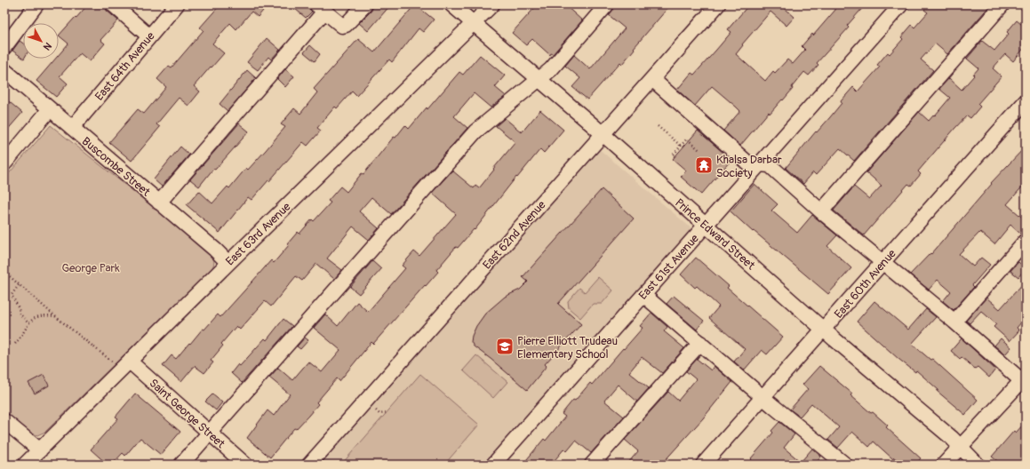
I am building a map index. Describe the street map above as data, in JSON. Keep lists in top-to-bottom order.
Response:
{
  "streets": {
    "street": [
      "East 64th Avenue",
      "Buscombe Street",
      "East 63rd Avenue",
      "Prince Edward Street",
      "East 62nd Avenue",
      "East 61st Avenue",
      "East 60th Avenue",
      "Saint George Street"
    ]
  },
  "crossings": [
    ["East 64th Avenue", "Buscombe Street"],
    ["Buscombe Street", "East 63rd Avenue"],
    ["East 63rd Avenue", "Prince Edward Street"],
    ["East 63rd Avenue", "Saint George Street"],
    ["Prince Edward Street", "East 62nd Avenue"],
    ["Prince Edward Street", "East 61st Avenue"],
    ["Prince Edward Street", "East 60th Avenue"]
  ],
  "parks": ["George Park"],
  "places": {
    "temple": ["Khalsa Darbar Society"],
    "school or university": ["Pierre Elliott Trudeau Elementary School"]
  },
  "north": "bottom right"
}
